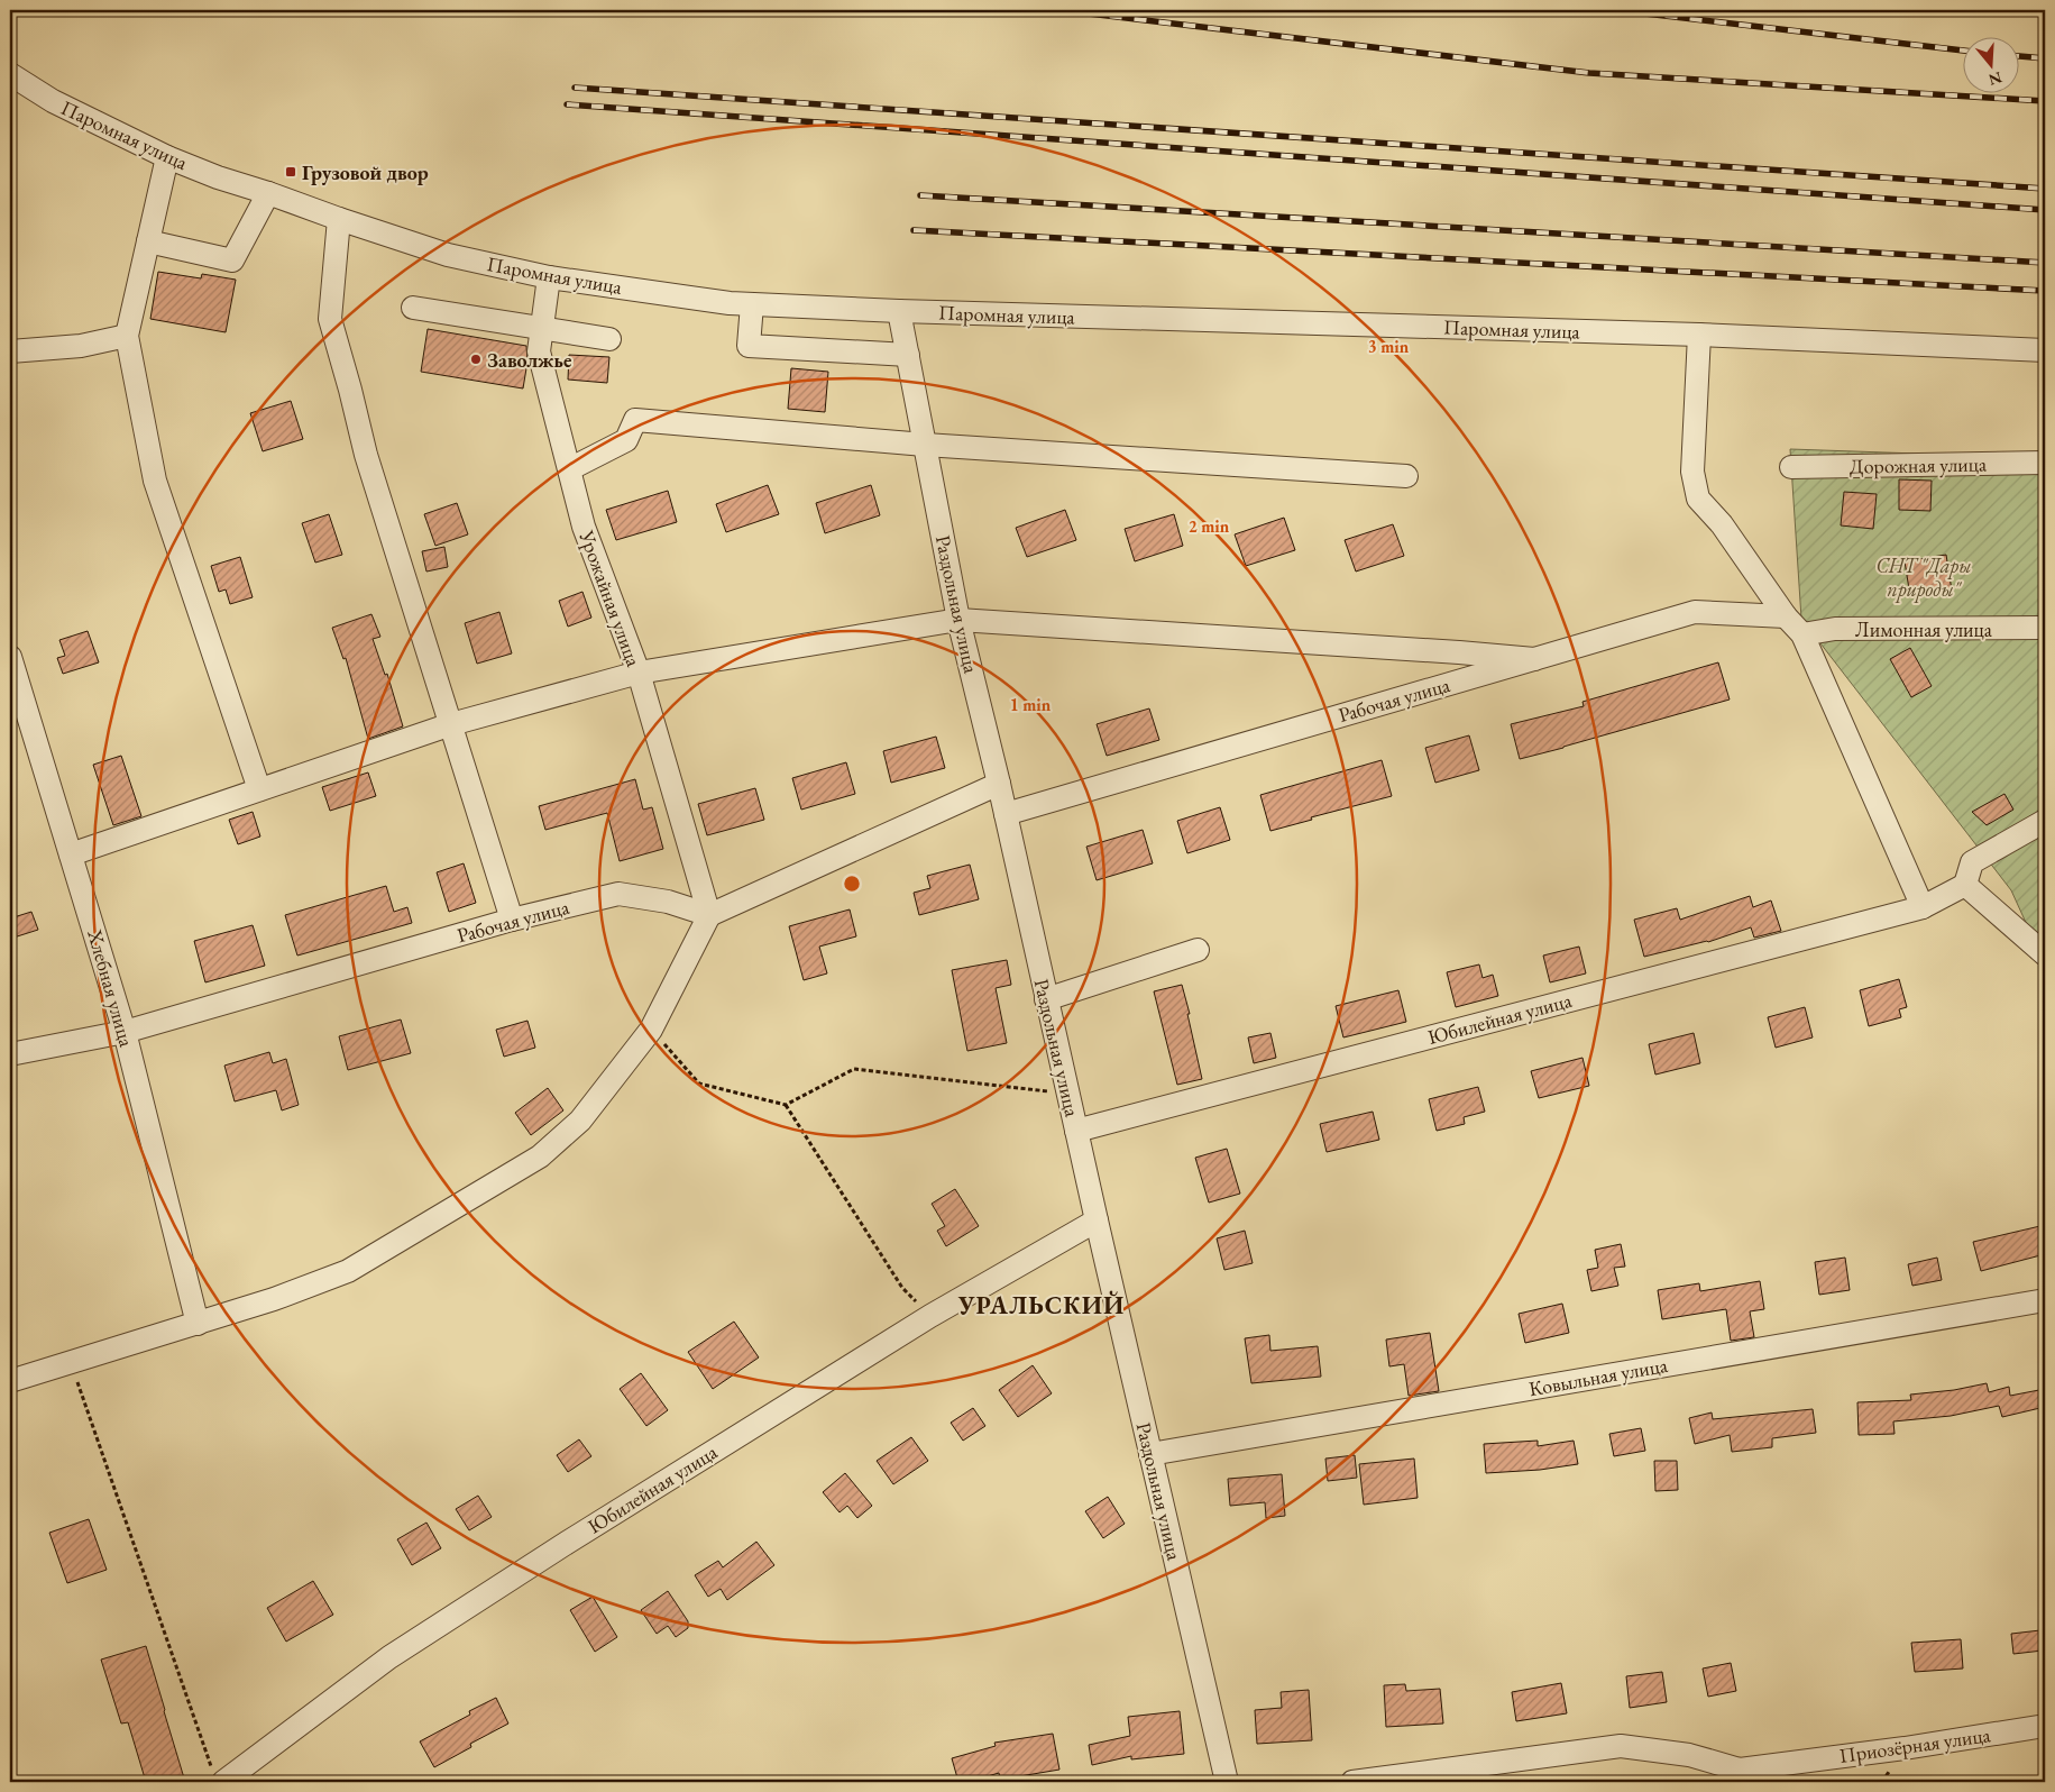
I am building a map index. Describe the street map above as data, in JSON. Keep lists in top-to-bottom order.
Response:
{
  "streets": {
    "street": [
      "Паромная улица",
      "Дорожная улица",
      "Урожайная улица",
      "Раздольная улица",
      "Лимонная улица",
      "Рабочая улица",
      "Хлебная улица",
      "Юбилейная улица",
      "Ковыльная улица",
      "Приозёрная улица"
    ]
  },
  "crossings": [
    ["Паромная улица", "Урожайная улица"],
    ["Паромная улица", "Раздольная улица"],
    ["Урожайная улица", "Рабочая улица"],
    ["Раздольная улица", "Рабочая улица"],
    ["Раздольная улица", "Юбилейная улица"],
    ["Раздольная улица", "Ковыльная улица"],
    ["Рабочая улица", "Хлебная улица"]
  ],
  "districts": ["УРАЛЬСКИЙ"],
  "parks": ["СНТ \"Дары природы\""],
  "places": {
    "transit": ["Грузовой двор"],
    "other": ["Заволжье"]
  },
  "north": "bottom",
  "rings": ["3 min", "2 min", "1 min"]
}
